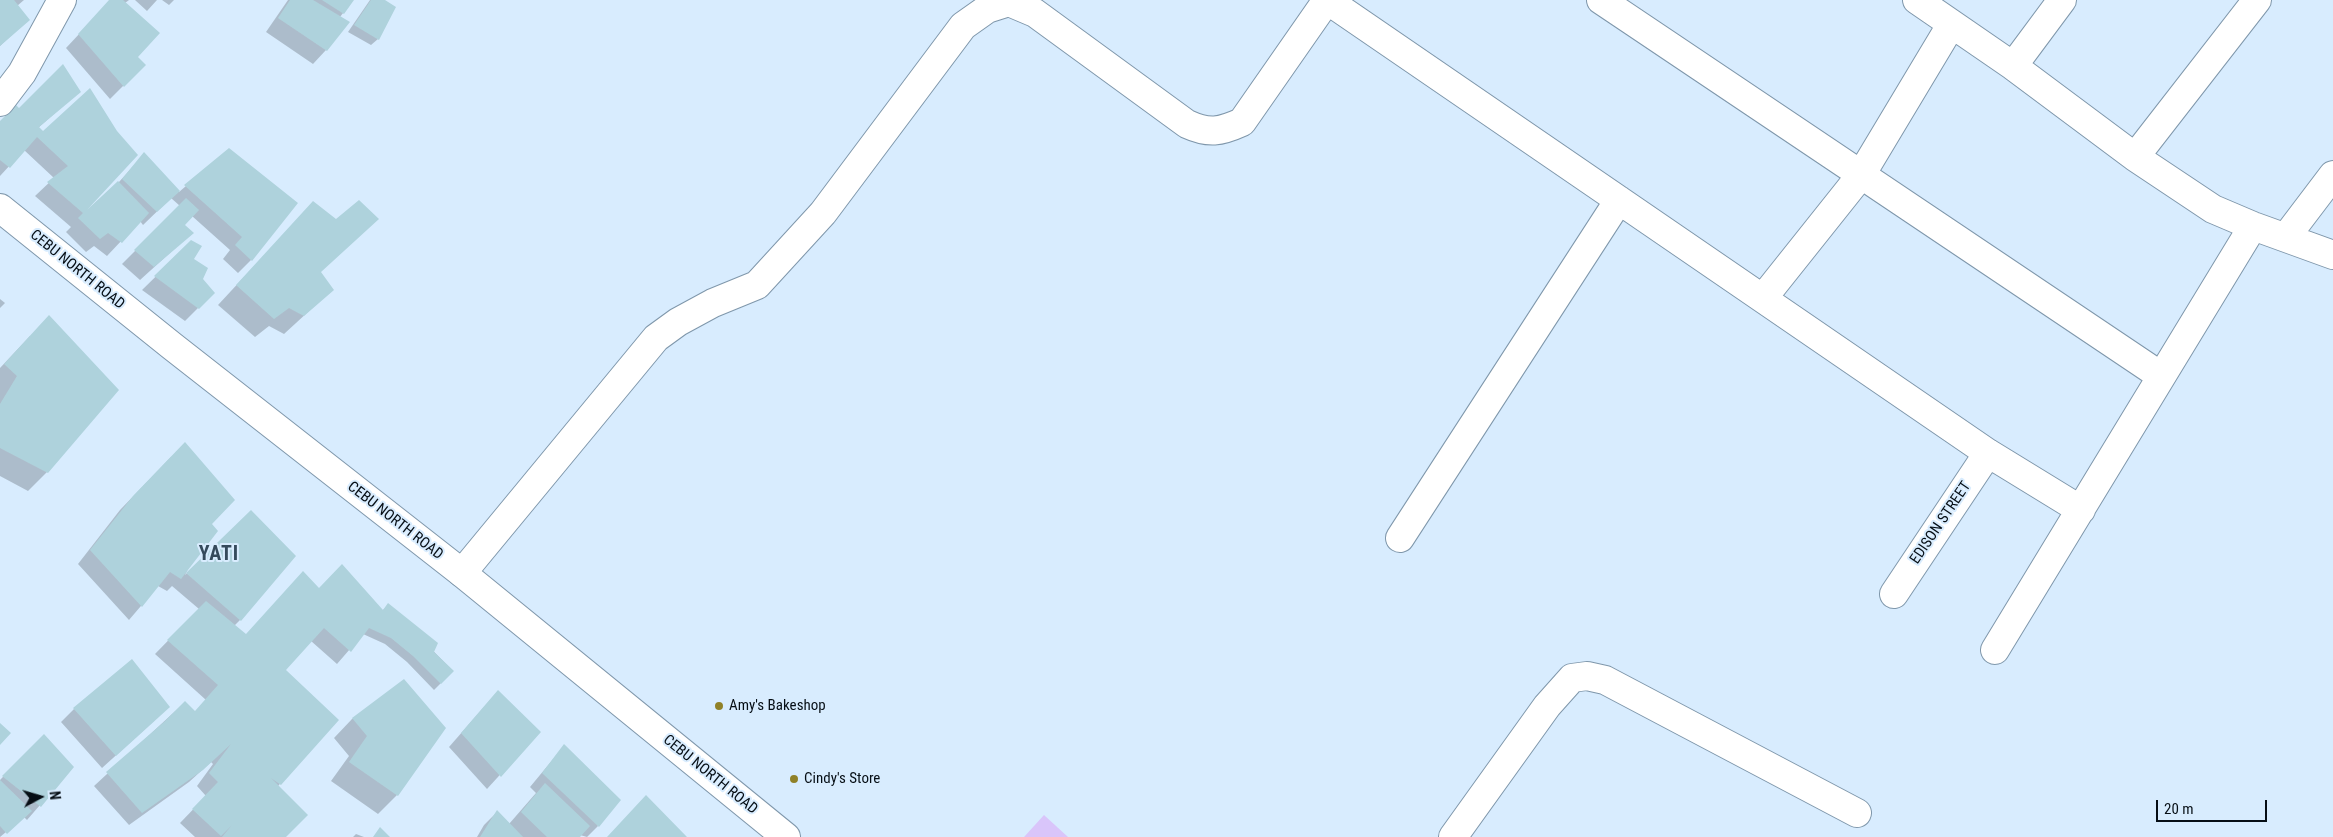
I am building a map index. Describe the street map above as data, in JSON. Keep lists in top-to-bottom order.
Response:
{
  "streets": {
    "street": ["CEBU NORTH ROAD", "EDISON STREET"]
  },
  "districts": ["YATI"],
  "places": ["Amy's Bakeshop", "Cindy's Store"],
  "scale_bar": "20 m",
  "north": "right"
}
